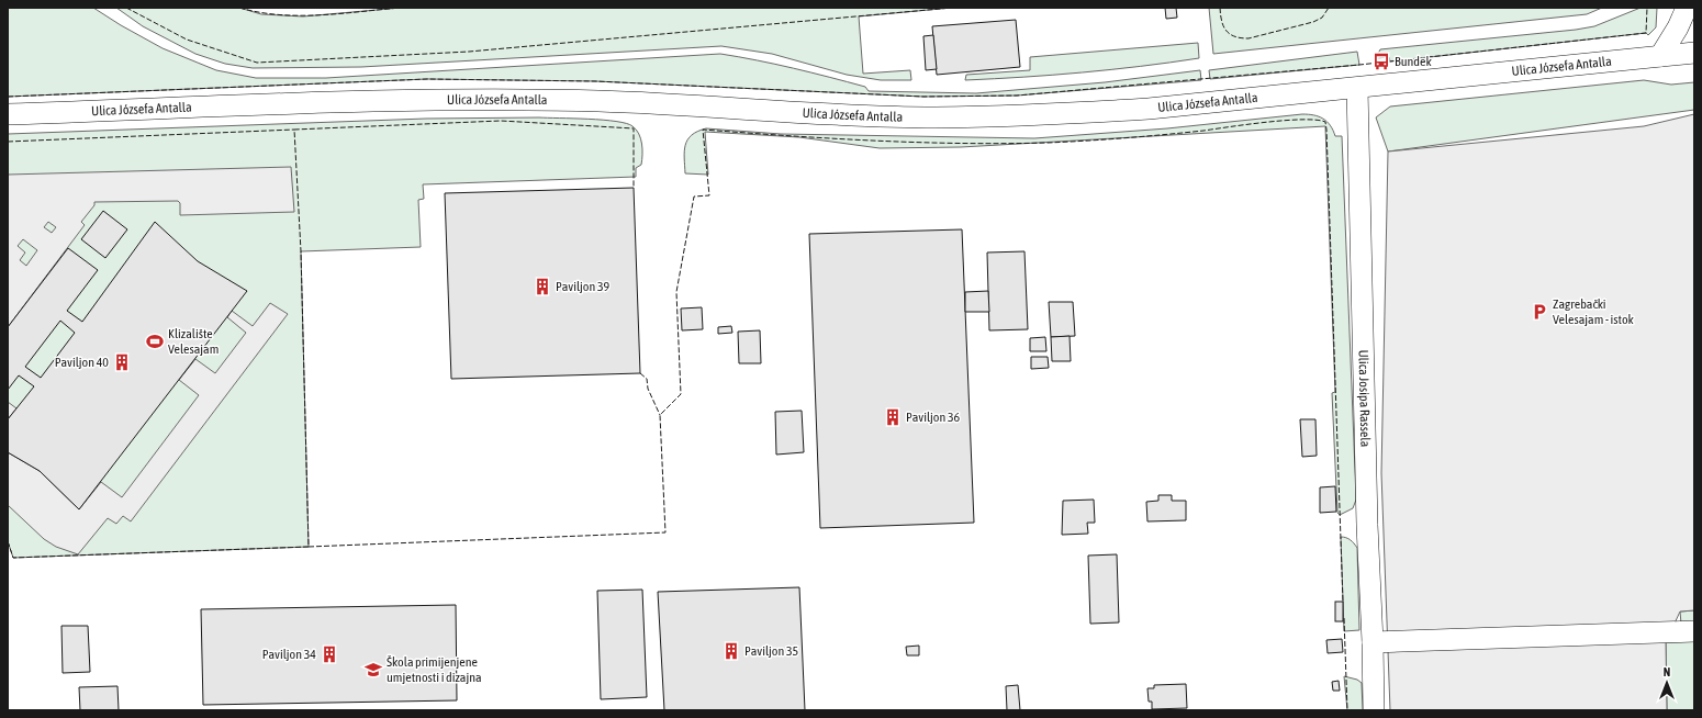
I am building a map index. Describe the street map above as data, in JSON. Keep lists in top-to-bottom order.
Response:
{
  "streets": {
    "street": ["Ulica Józsefa Antalla", "Ulica Josipa Rassela"]
  },
  "crossings": [
    ["Ulica Józsefa Antalla", "Ulica Josipa Rassela"]
  ],
  "places": {
    "bus stop": ["Bundek"],
    "building": [
      "Paviljon 39",
      "Paviljon 40",
      "Paviljon 36",
      "Paviljon 35",
      "Paviljon 34"
    ],
    "parking": ["Zagrebački Velesajam - istok"],
    "sports": ["Klizalište Velesajam"],
    "school or university": ["Škola primijenjene umjetnosti i dizajna"]
  },
  "north": "top"
}
